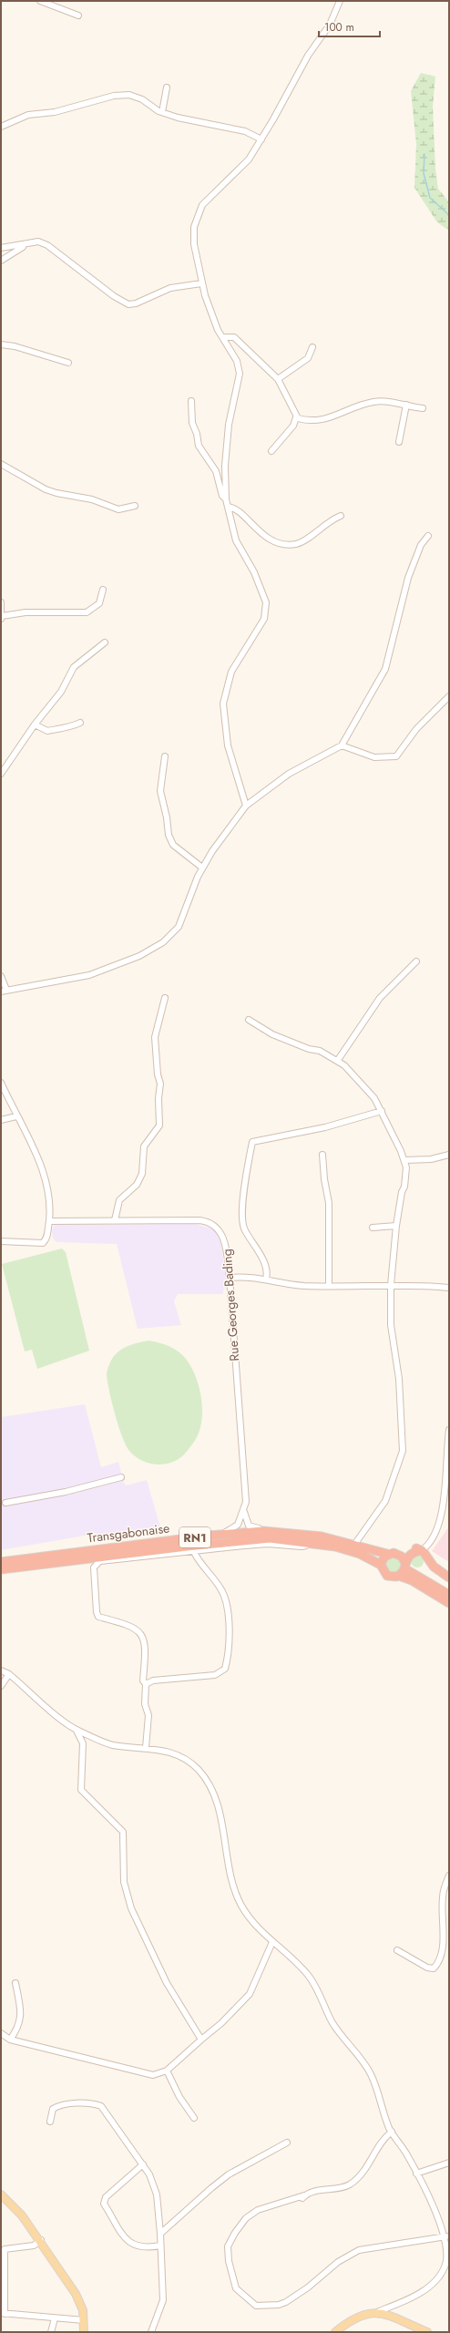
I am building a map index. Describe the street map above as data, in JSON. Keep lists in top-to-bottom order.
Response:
{
  "streets": {
    "highway": ["Transgabonaise", "RN1"],
    "street": ["Rue Georges Bading"]
  },
  "crossings": [
    ["Transgabonaise", "RN1"]
  ],
  "scale_bar": "100 m"
}
